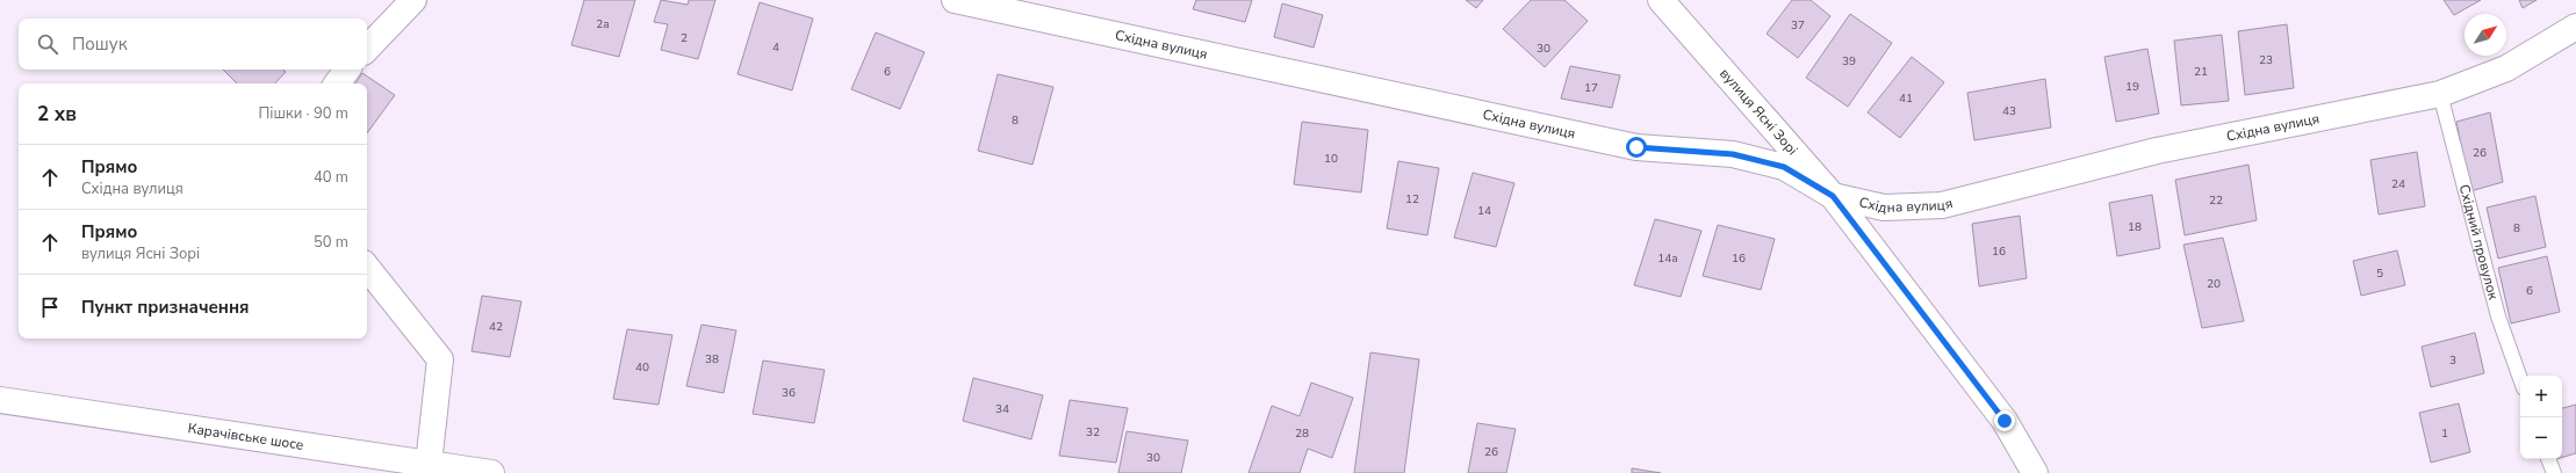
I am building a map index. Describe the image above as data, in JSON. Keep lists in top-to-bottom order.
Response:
{
  "streets": {
    "street": ["Східна вулиця", "вулиця Ясні Зорі", "Карачівське шосе"],
    "lane": ["Східний провулок"]
  },
  "crossings": [
    ["Східна вулиця", "вулиця Ясні Зорі"],
    ["Східна вулиця", "Східний провулок"]
  ],
  "house_numbers": [
    "2а",
    "37",
    "2",
    "4",
    "30",
    "23",
    "39",
    "6",
    "21",
    "19",
    "17",
    "41",
    "43",
    "8",
    "26",
    "10",
    "24",
    "12",
    "22",
    "14",
    "18",
    "8",
    "16",
    "14а",
    "16",
    "5",
    "20",
    "6",
    "42",
    "38",
    "3",
    "40",
    "36",
    "34",
    "32",
    "28",
    "1",
    "26",
    "30"
  ],
  "north": "top right",
  "page": {
    "search": "Пошук",
    "heading": ["2 хв", "Пішки · 90 m"],
    "list": [
      ["Прямо", "Східна вулиця", "40 m"],
      ["Прямо", "вулиця Ясні Зорі", "50 m"],
      "Пункт призначення"
    ],
    "map_buttons": ["+", "−"]
  }
}
